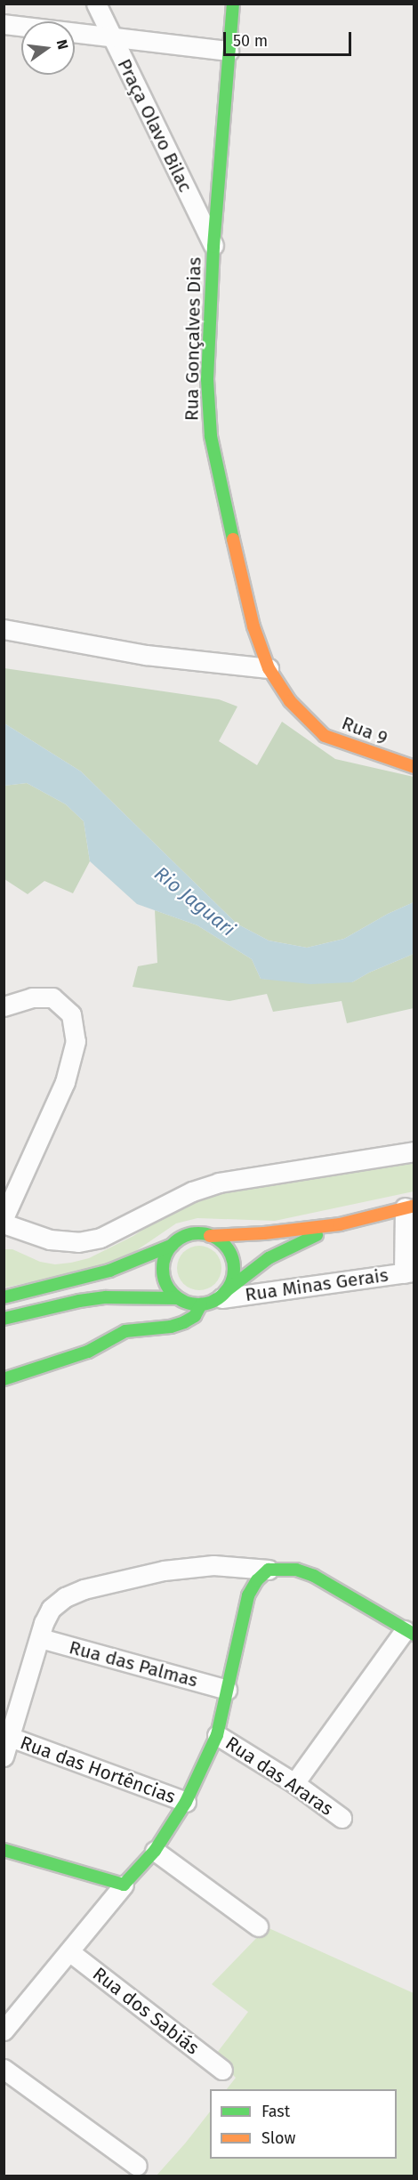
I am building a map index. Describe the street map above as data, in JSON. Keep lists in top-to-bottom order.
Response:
{
  "streets": {
    "street": [
      "Praça Olavo Bilac",
      "Rua Gonçalves Dias",
      "Rua 9",
      "Rua Minas Gerais",
      "Rua das Palmas",
      "Rua das Hortências",
      "Rua das Araras",
      "Rua dos Sabiás"
    ]
  },
  "crossings": [
    ["Praça Olavo Bilac", "Rua Gonçalves Dias"],
    ["Rua Gonçalves Dias", "Rua 9"]
  ],
  "water": ["Rio Jaguari"],
  "legend": ["Fast", "Slow"],
  "scale_bar": "50 m",
  "north": "right"
}
